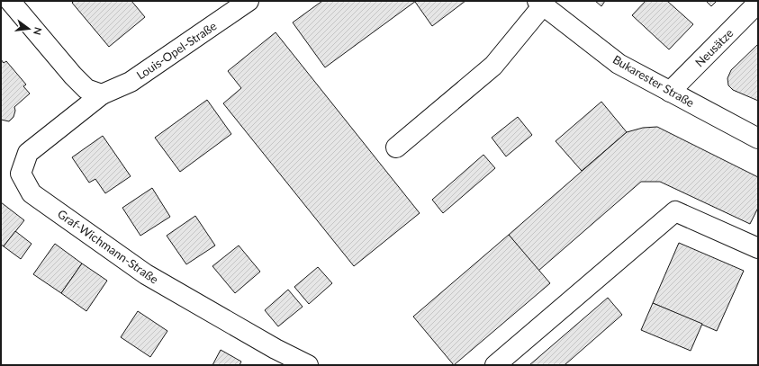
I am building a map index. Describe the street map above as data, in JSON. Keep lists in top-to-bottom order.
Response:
{
  "streets": {
    "street": [
      "Neusätze",
      "Louis-Opel-Straße",
      "Bukarester Straße",
      "Graf-Wichmann-Straße"
    ]
  },
  "crossings": [
    ["Neusätze", "Bukarester Straße"],
    ["Louis-Opel-Straße", "Graf-Wichmann-Straße"]
  ],
  "north": "right"
}
